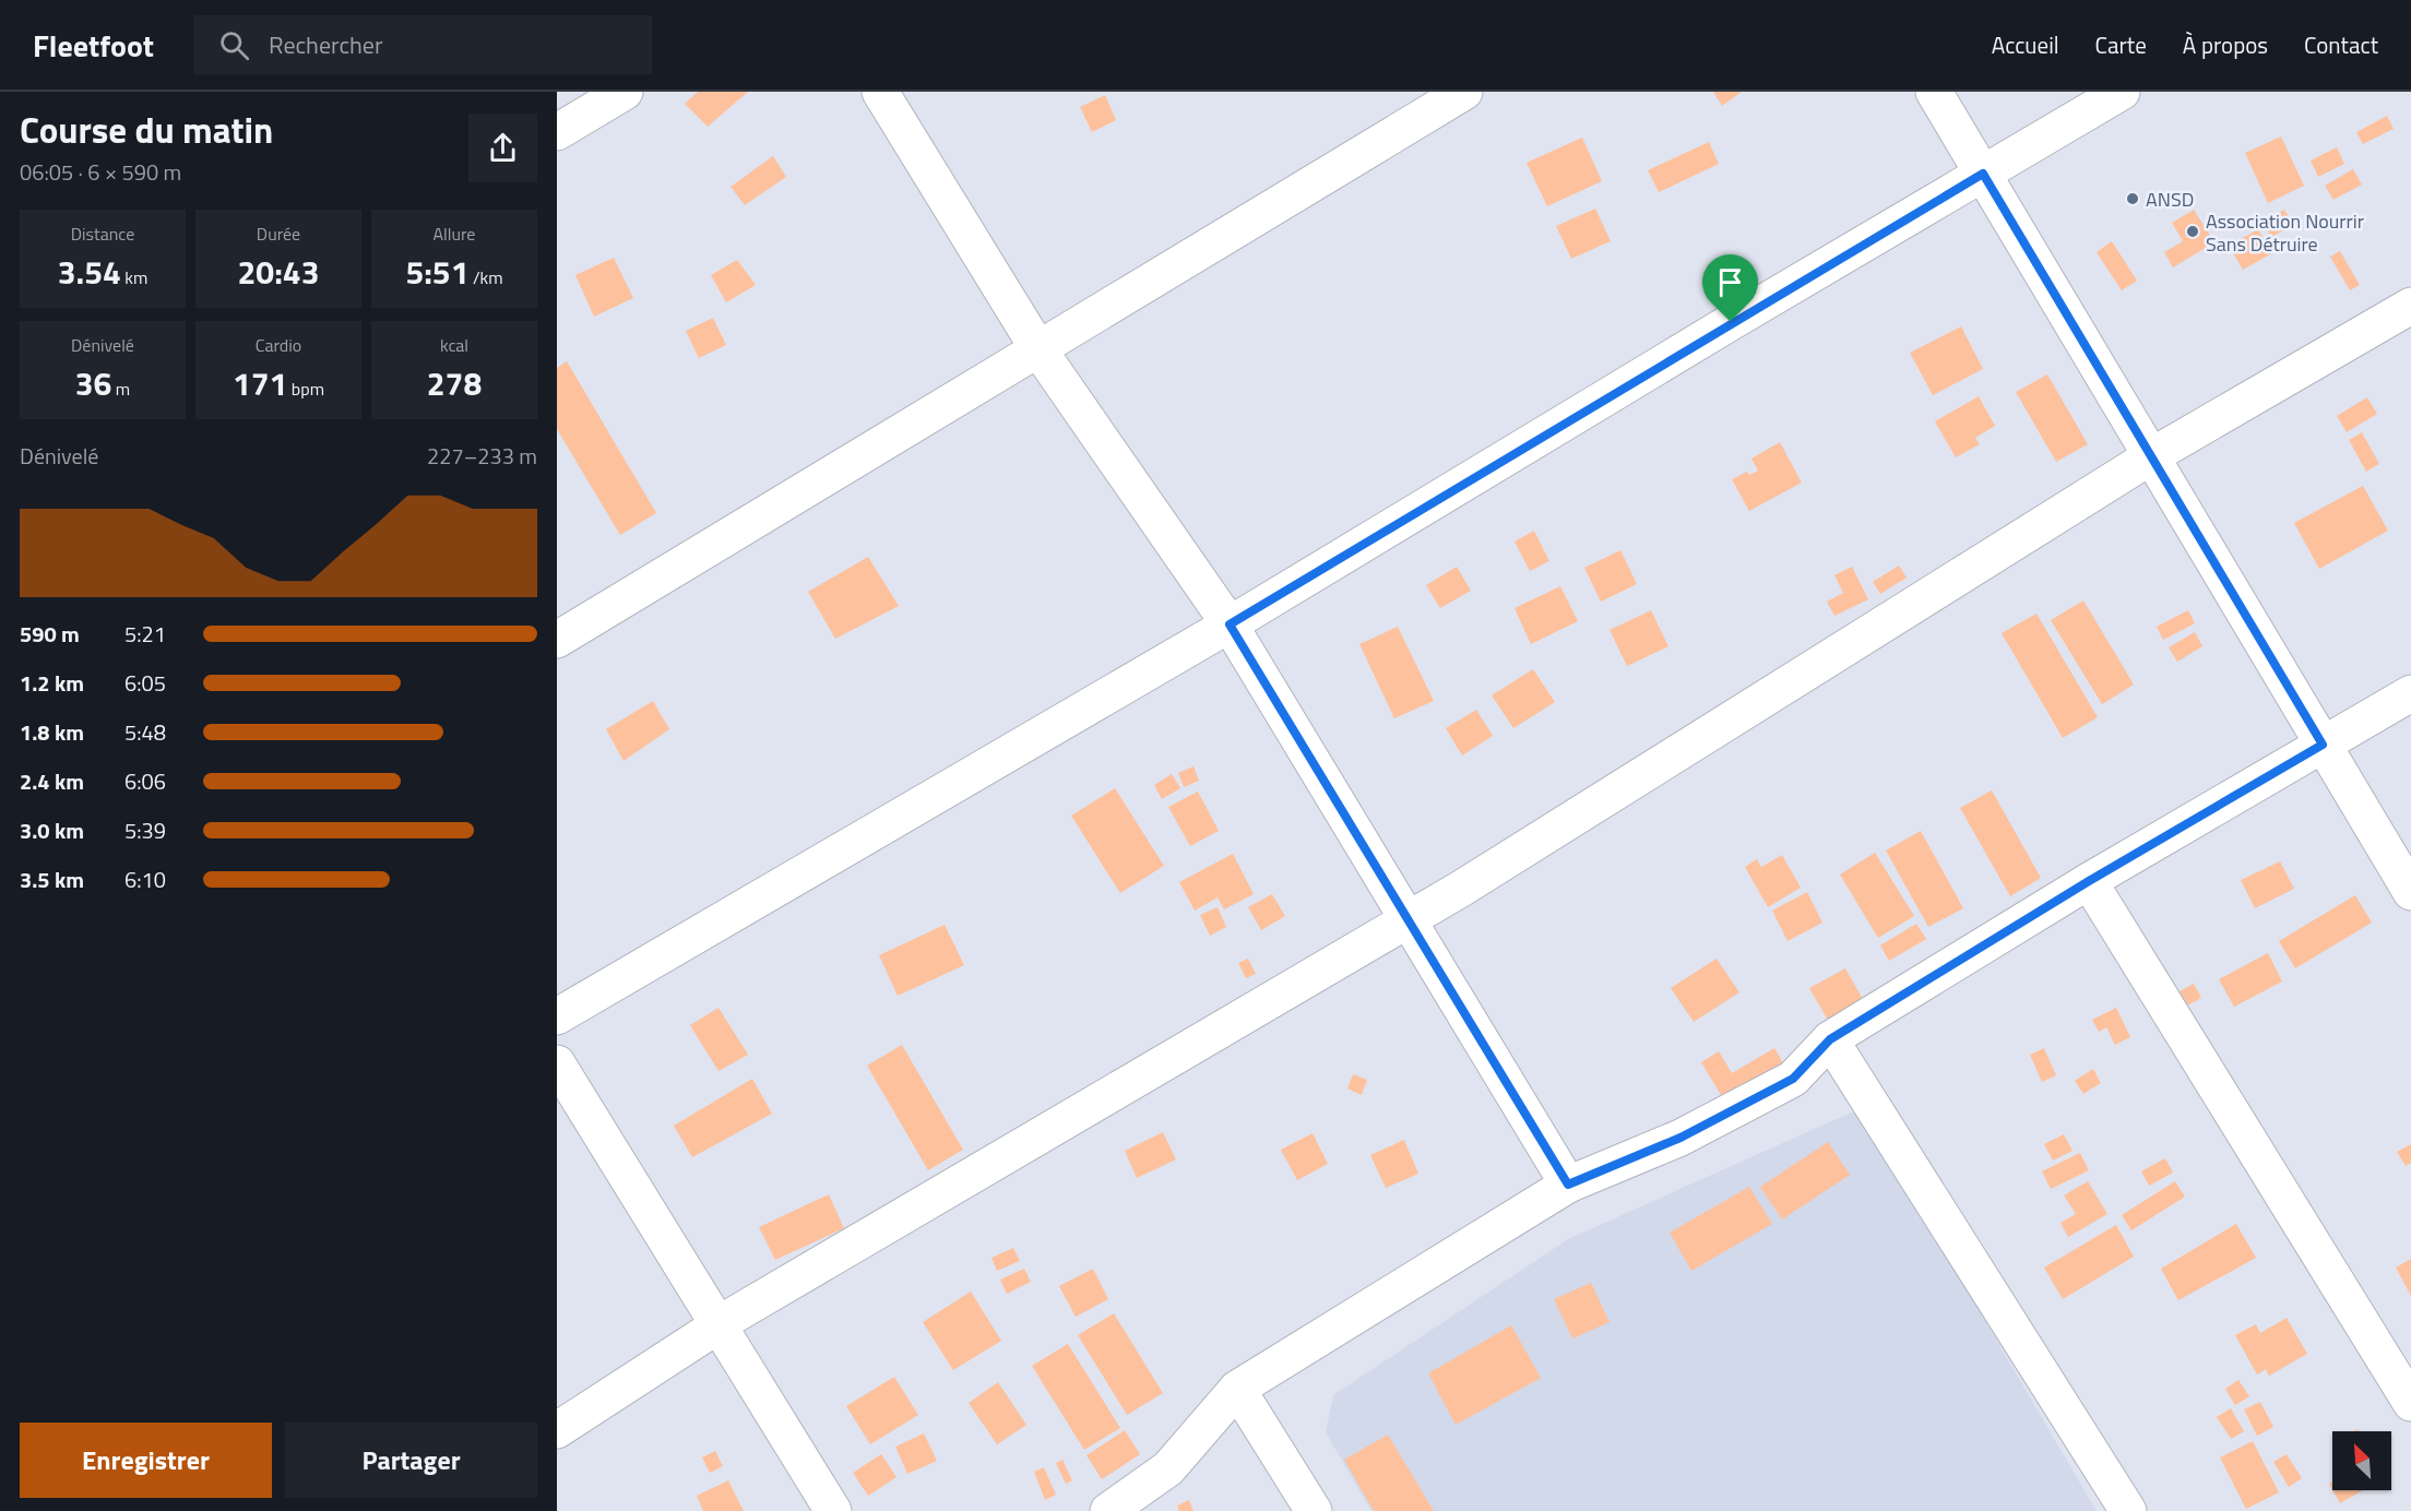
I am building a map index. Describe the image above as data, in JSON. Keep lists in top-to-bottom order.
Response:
{
  "places": ["ANSD", "Association Nourrir Sans Détruire"],
  "north": "top left",
  "page": {
    "header": "Fleetfoot",
    "search": "Rechercher",
    "nav": [
      "Accueil",
      "Carte",
      "À propos",
      "Contact"
    ],
    "heading": ["Course du matin", "06:05 · 6 × 590 m"],
    "stats": [
      ["Distance", "3.54 km"],
      ["Durée", "20:43"],
      ["Allure", "5:51 /km"],
      ["Dénivelé", "36 m"],
      ["Cardio", "171 bpm"],
      ["kcal", "278"]
    ],
    "chart": ["Dénivelé", "227–233 m"],
    "list": [
      {
        "name": "590 m",
        "note": "5:21"
      },
      {
        "name": "1.2 km",
        "note": "6:05"
      },
      {
        "name": "1.8 km",
        "note": "5:48"
      },
      {
        "name": "2.4 km",
        "note": "6:06"
      },
      {
        "name": "3.0 km",
        "note": "5:39"
      },
      {
        "name": "3.5 km",
        "note": "6:10"
      }
    ],
    "buttons": ["Enregistrer", "Partager"]
  }
}
